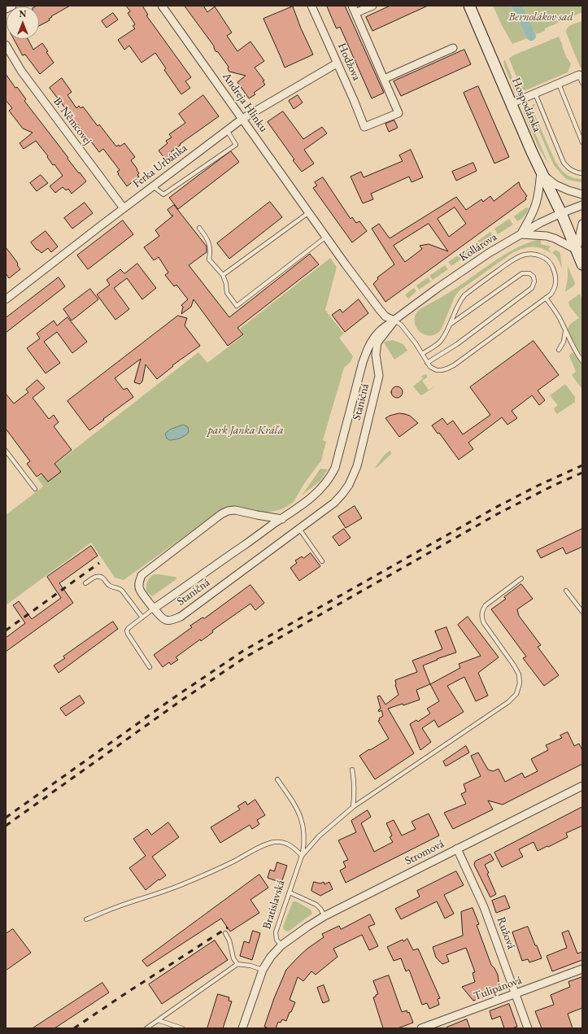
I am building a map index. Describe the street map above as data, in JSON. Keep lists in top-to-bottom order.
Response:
{
  "streets": {
    "street": [
      "Hodžova",
      "Andreja Hlinku",
      "Hospodárska",
      "B. Němcovej",
      "Ferka Urbánka",
      "Kollárova",
      "Staničná",
      "Stromová",
      "Bratislavská",
      "Ružová",
      "Tulipánová"
    ]
  },
  "crossings": [
    ["Hodžova", "Ferka Urbánka"],
    ["Andreja Hlinku", "Ferka Urbánka"],
    ["Andreja Hlinku", "Kollárova"],
    ["Andreja Hlinku", "Staničná"],
    ["Hospodárska", "Kollárova"],
    ["B. Němcovej", "Ferka Urbánka"],
    ["Kollárova", "Staničná"],
    ["Stromová", "Bratislavská"],
    ["Stromová", "Ružová"],
    ["Ružová", "Tulipánová"]
  ],
  "parks": ["Bernolákov sad", "park Janka Kráľa"],
  "north": "top"
}
